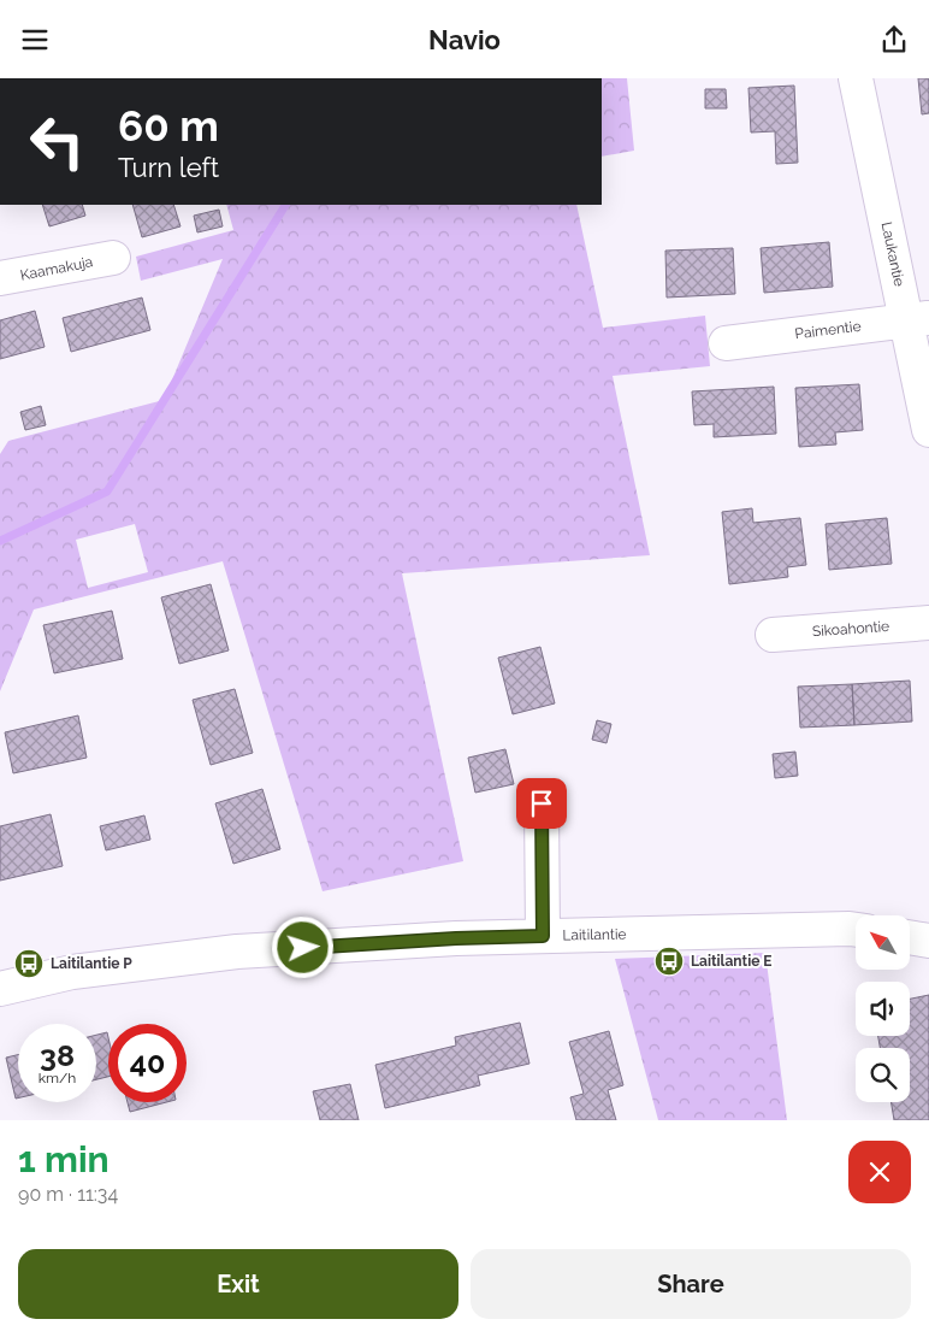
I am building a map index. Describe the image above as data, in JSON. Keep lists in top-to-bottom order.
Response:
{
  "streets": {
    "street": [
      "Laukantie",
      "Kaamakuja",
      "Paimentie",
      "Sikoahontie",
      "Laitilantie"
    ]
  },
  "crossings": [
    ["Laukantie", "Paimentie"]
  ],
  "places": {
    "bus stop": ["Laitilantie E", "Laitilantie P"]
  },
  "north": "top left",
  "page": {
    "header": "Navio",
    "turn": ["60 m", "Turn left"],
    "speed": "38 km/h",
    "limit": "40",
    "heading": ["1 min", "90 m · 11:34"],
    "buttons": ["Exit", "Share"]
  }
}
